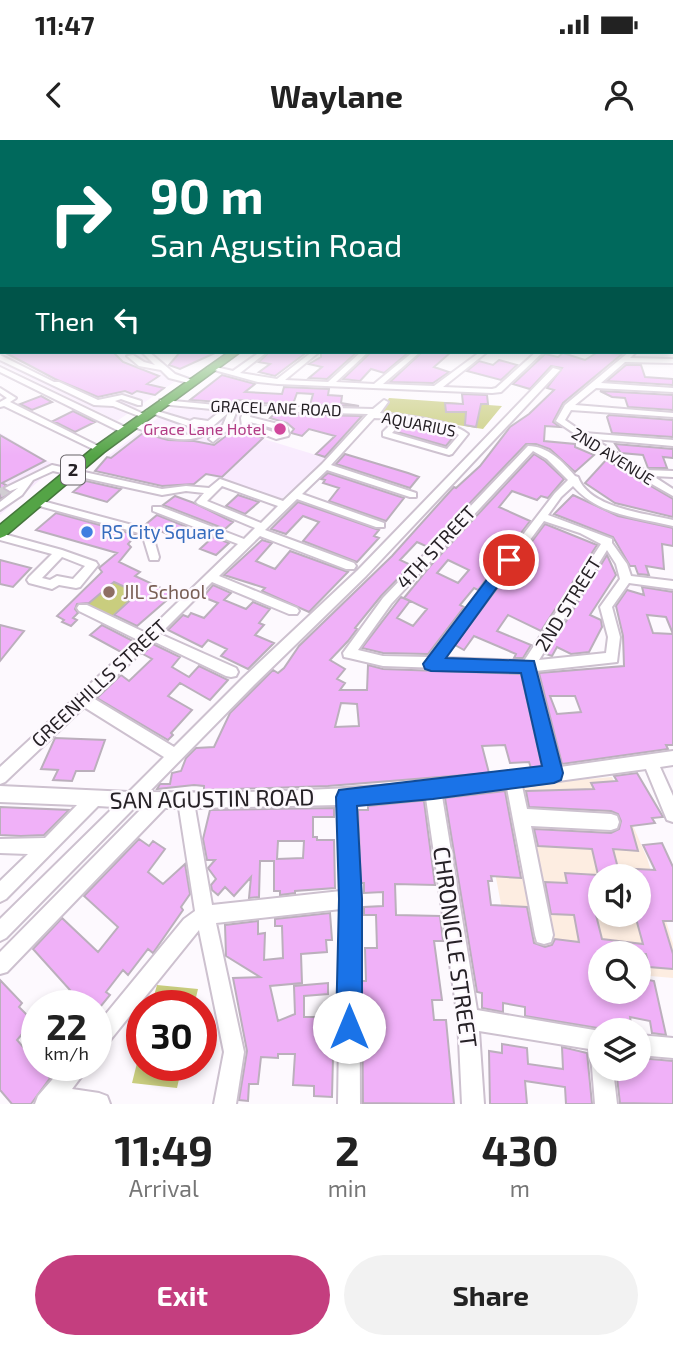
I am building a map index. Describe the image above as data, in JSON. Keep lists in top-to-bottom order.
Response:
{
  "streets": {
    "highway": ["2"],
    "street": [
      "GRACELANE ROAD",
      "AQUARIUS",
      "2ND AVENUE",
      "4TH STREET",
      "2ND STREET",
      "GREENHILLS STREET",
      "SAN AGUSTIN ROAD",
      "CHRONICLE STREET"
    ]
  },
  "crossings": [
    ["GRACELANE ROAD", "AQUARIUS"],
    ["GRACELANE ROAD", "2"],
    ["GRACELANE ROAD", "GREENHILLS STREET"],
    ["AQUARIUS", "GREENHILLS STREET"],
    ["SAN AGUSTIN ROAD", "CHRONICLE STREET"]
  ],
  "places": ["Grace Lane Hotel", "RS City Square", "JIL School"],
  "page": {
    "status": "11:47",
    "header": "Waylane",
    "turn": ["90 m", "San Agustin Road"],
    "then": "Then",
    "speed": "22 km/h",
    "limit": "30",
    "eta": [
      "11:49",
      "Arrival",
      "2",
      "min",
      "430",
      "m"
    ],
    "buttons": ["Exit", "Share"]
  }
}
